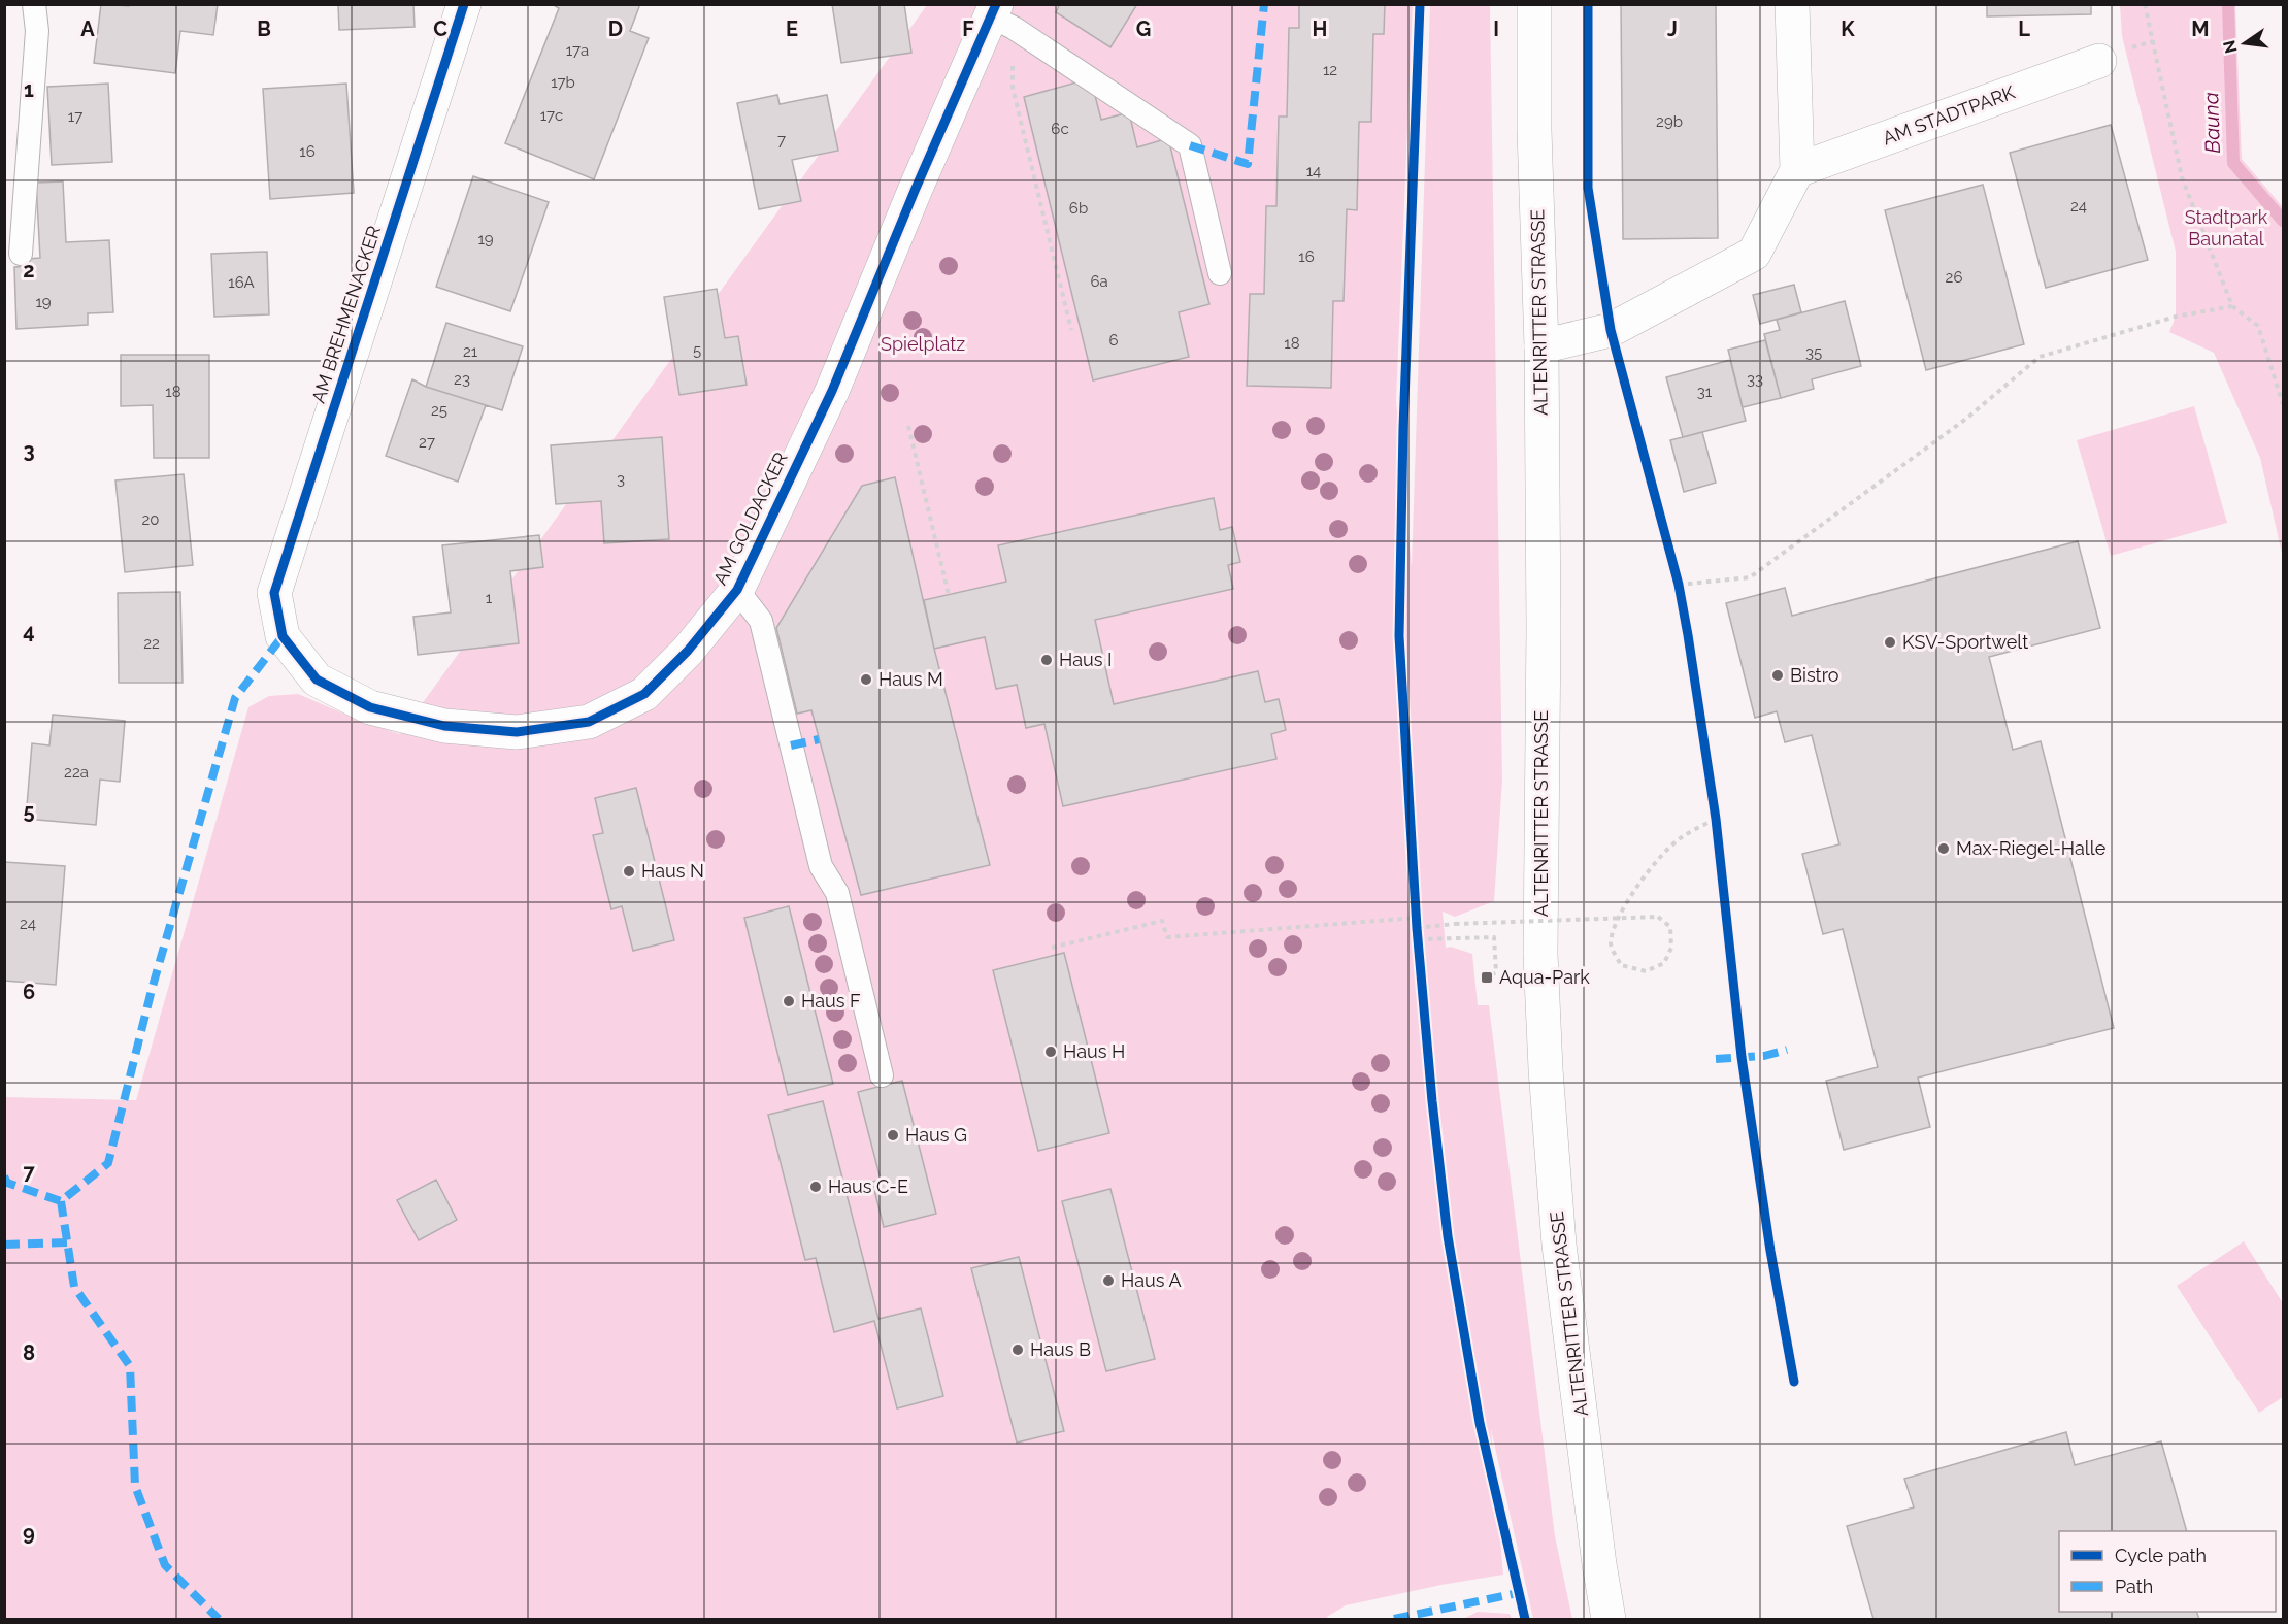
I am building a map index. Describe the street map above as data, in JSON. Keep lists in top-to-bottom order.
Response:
{
  "streets": {
    "street": [
      "AM STADTPARK",
      "ALTENRITTER STRASSE",
      "AM BREHMENACKER",
      "AM GOLDACKER"
    ]
  },
  "crossings": [
    ["AM BREHMENACKER", "AM GOLDACKER"]
  ],
  "water": ["Bauna"],
  "parks": ["Stadtpark Baunatal", "Spielplatz"],
  "places": {
    "other": [
      "KSV-Sportwelt",
      "Haus I",
      "Bistro",
      "Haus M",
      "Max-Riegel-Halle",
      "Haus N",
      "Haus F",
      "Haus H",
      "Haus G",
      "Haus C-E",
      "Haus A",
      "Haus B"
    ],
    "transit": ["Aqua-Park"]
  },
  "house_numbers": [
    "17a",
    "12",
    "17b",
    "17c",
    "17",
    "29b",
    "6c",
    "7",
    "16",
    "14",
    "24",
    "6b",
    "19",
    "16",
    "26",
    "6a",
    "16A",
    "19",
    "6",
    "18",
    "5",
    "21",
    "35",
    "23",
    "33",
    "18",
    "31",
    "25",
    "27",
    "3",
    "20",
    "1",
    "22",
    "22a",
    "24"
  ],
  "legend": ["Cycle path", "Path"],
  "north": "left",
  "grid": {
    "columns": [
      "A",
      "B",
      "C",
      "D",
      "E",
      "F",
      "G",
      "H",
      "I",
      "J",
      "K",
      "L",
      "M"
    ],
    "rows": [
      "1",
      "2",
      "3",
      "4",
      "5",
      "6",
      "7",
      "8",
      "9"
    ]
  }
}
